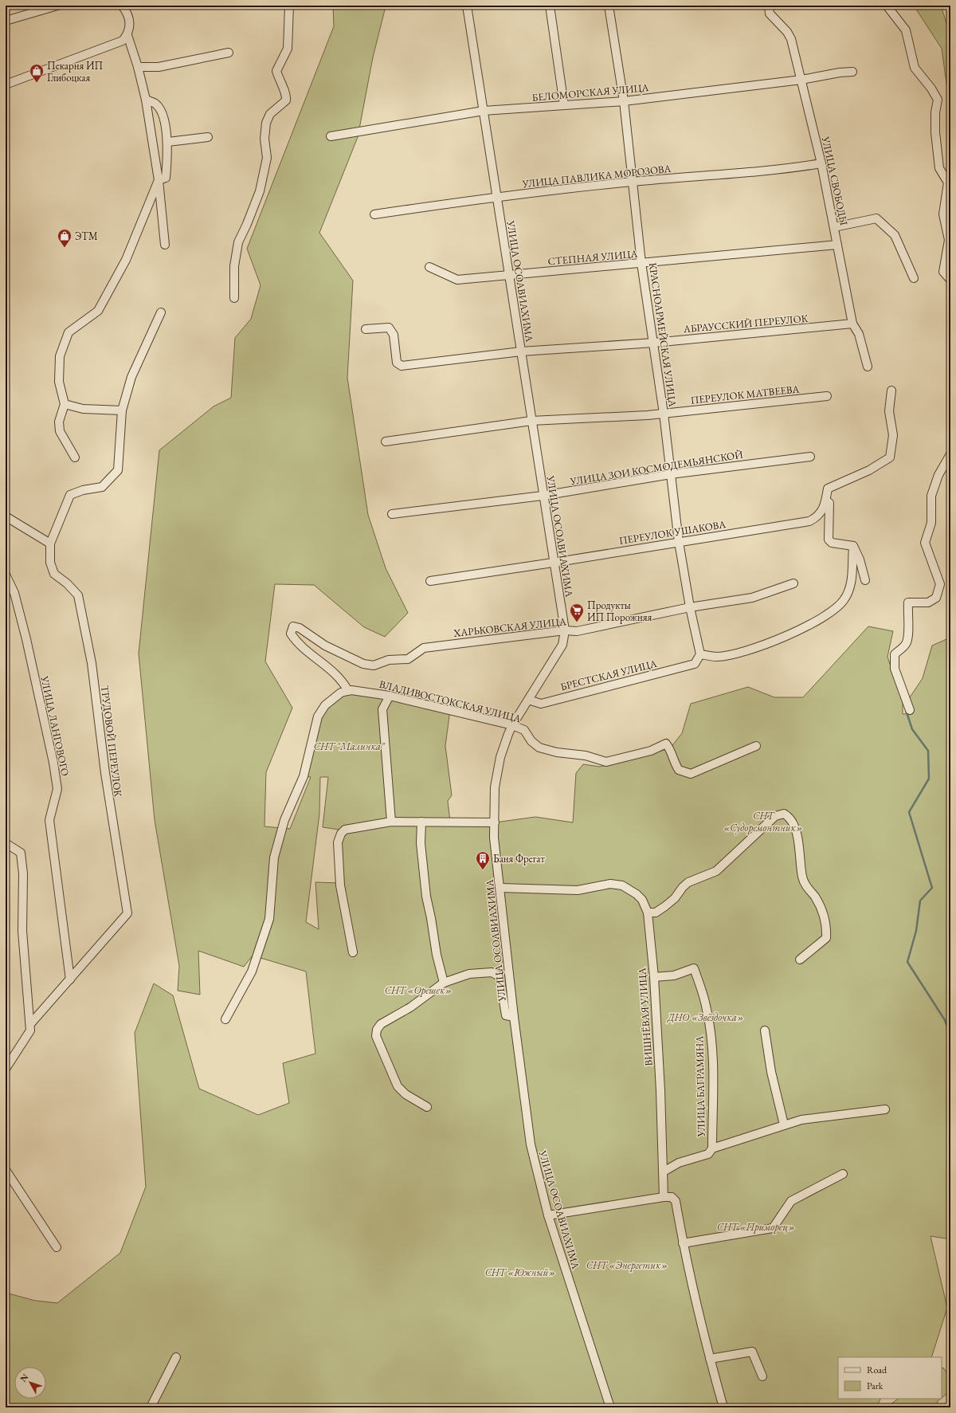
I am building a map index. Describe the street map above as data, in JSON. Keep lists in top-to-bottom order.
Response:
{
  "streets": {
    "street": [
      "БЕЛОМОРСКАЯ УЛИЦА",
      "УЛИЦА ПАВЛИКА МОРОЗОВА",
      "УЛИЦА СВОБОДЫ",
      "СТЕПНАЯ УЛИЦА",
      "УЛИЦА ОСОАВИАХИМА",
      "АБРАУССКИЙ ПЕРЕУЛОК",
      "КРАСНОАРМЕЙСКАЯ УЛИЦА",
      "ПЕРЕУЛОК МАТВЕЕВА",
      "УЛИЦА ЗОИ КОСМОДЕМЬЯНСКОЙ",
      "ПЕРЕУЛОК УШАКОВА",
      "ХАРЬКОВСКАЯ УЛИЦА",
      "БРЕСТСКАЯ УЛИЦА",
      "ВЛАДИВОСТОКСКАЯ УЛИЦА",
      "УЛИЦА ЛАНГОВОГО",
      "ТРУДОВОЙ ПЕРЕУЛОК",
      "ВИШНЁВАЯ УЛИЦА",
      "УЛИЦА БАГРАМЯНА"
    ]
  },
  "crossings": [
    ["БЕЛОМОРСКАЯ УЛИЦА", "УЛИЦА СВОБОДЫ"],
    ["БЕЛОМОРСКАЯ УЛИЦА", "УЛИЦА ОСОАВИАХИМА"],
    ["БЕЛОМОРСКАЯ УЛИЦА", "КРАСНОАРМЕЙСКАЯ УЛИЦА"],
    ["УЛИЦА ПАВЛИКА МОРОЗОВА", "УЛИЦА СВОБОДЫ"],
    ["УЛИЦА ПАВЛИКА МОРОЗОВА", "УЛИЦА ОСОАВИАХИМА"],
    ["УЛИЦА ПАВЛИКА МОРОЗОВА", "КРАСНОАРМЕЙСКАЯ УЛИЦА"],
    ["УЛИЦА СВОБОДЫ", "СТЕПНАЯ УЛИЦА"],
    ["УЛИЦА СВОБОДЫ", "АБРАУССКИЙ ПЕРЕУЛОК"],
    ["СТЕПНАЯ УЛИЦА", "УЛИЦА ОСОАВИАХИМА"],
    ["СТЕПНАЯ УЛИЦА", "КРАСНОАРМЕЙСКАЯ УЛИЦА"],
    ["УЛИЦА ОСОАВИАХИМА", "АБРАУССКИЙ ПЕРЕУЛОК"],
    ["УЛИЦА ОСОАВИАХИМА", "ПЕРЕУЛОК МАТВЕЕВА"],
    ["УЛИЦА ОСОАВИАХИМА", "УЛИЦА ЗОИ КОСМОДЕМЬЯНСКОЙ"],
    ["УЛИЦА ОСОАВИАХИМА", "ПЕРЕУЛОК УШАКОВА"],
    ["УЛИЦА ОСОАВИАХИМА", "ХАРЬКОВСКАЯ УЛИЦА"],
    ["УЛИЦА ОСОАВИАХИМА", "БРЕСТСКАЯ УЛИЦА"],
    ["УЛИЦА ОСОАВИАХИМА", "ВЛАДИВОСТОКСКАЯ УЛИЦА"],
    ["УЛИЦА ОСОАВИАХИМА", "ВИШНЁВАЯ УЛИЦА"],
    ["АБРАУССКИЙ ПЕРЕУЛОК", "КРАСНОАРМЕЙСКАЯ УЛИЦА"],
    ["КРАСНОАРМЕЙСКАЯ УЛИЦА", "ПЕРЕУЛОК МАТВЕЕВА"],
    ["КРАСНОАРМЕЙСКАЯ УЛИЦА", "УЛИЦА ЗОИ КОСМОДЕМЬЯНСКОЙ"],
    ["КРАСНОАРМЕЙСКАЯ УЛИЦА", "ПЕРЕУЛОК УШАКОВА"],
    ["КРАСНОАРМЕЙСКАЯ УЛИЦА", "ХАРЬКОВСКАЯ УЛИЦА"],
    ["КРАСНОАРМЕЙСКАЯ УЛИЦА", "БРЕСТСКАЯ УЛИЦА"],
    ["ХАРЬКОВСКАЯ УЛИЦА", "ВЛАДИВОСТОКСКАЯ УЛИЦА"],
    ["УЛИЦА ЛАНГОВОГО", "ТРУДОВОЙ ПЕРЕУЛОК"],
    ["ВИШНЁВАЯ УЛИЦА", "УЛИЦА БАГРАМЯНА"]
  ],
  "parks": [
    "СНТ \"Малинка\"",
    "СНТ «Судоремонтник»",
    "СНТ «Орешек»",
    "ДНО «Звёздочка»",
    "СНТ «Приморец»",
    "СНТ «Энергетик»",
    "СНТ «Южный»"
  ],
  "places": {
    "shop": ["Пекарня ИП Глибоцкая", "ЭТМ"],
    "supermarket": ["Продукты ИП Порожняя"],
    "building": ["Баня Фрегат"]
  },
  "legend": ["Road", "Park"],
  "north": "top left"
}
